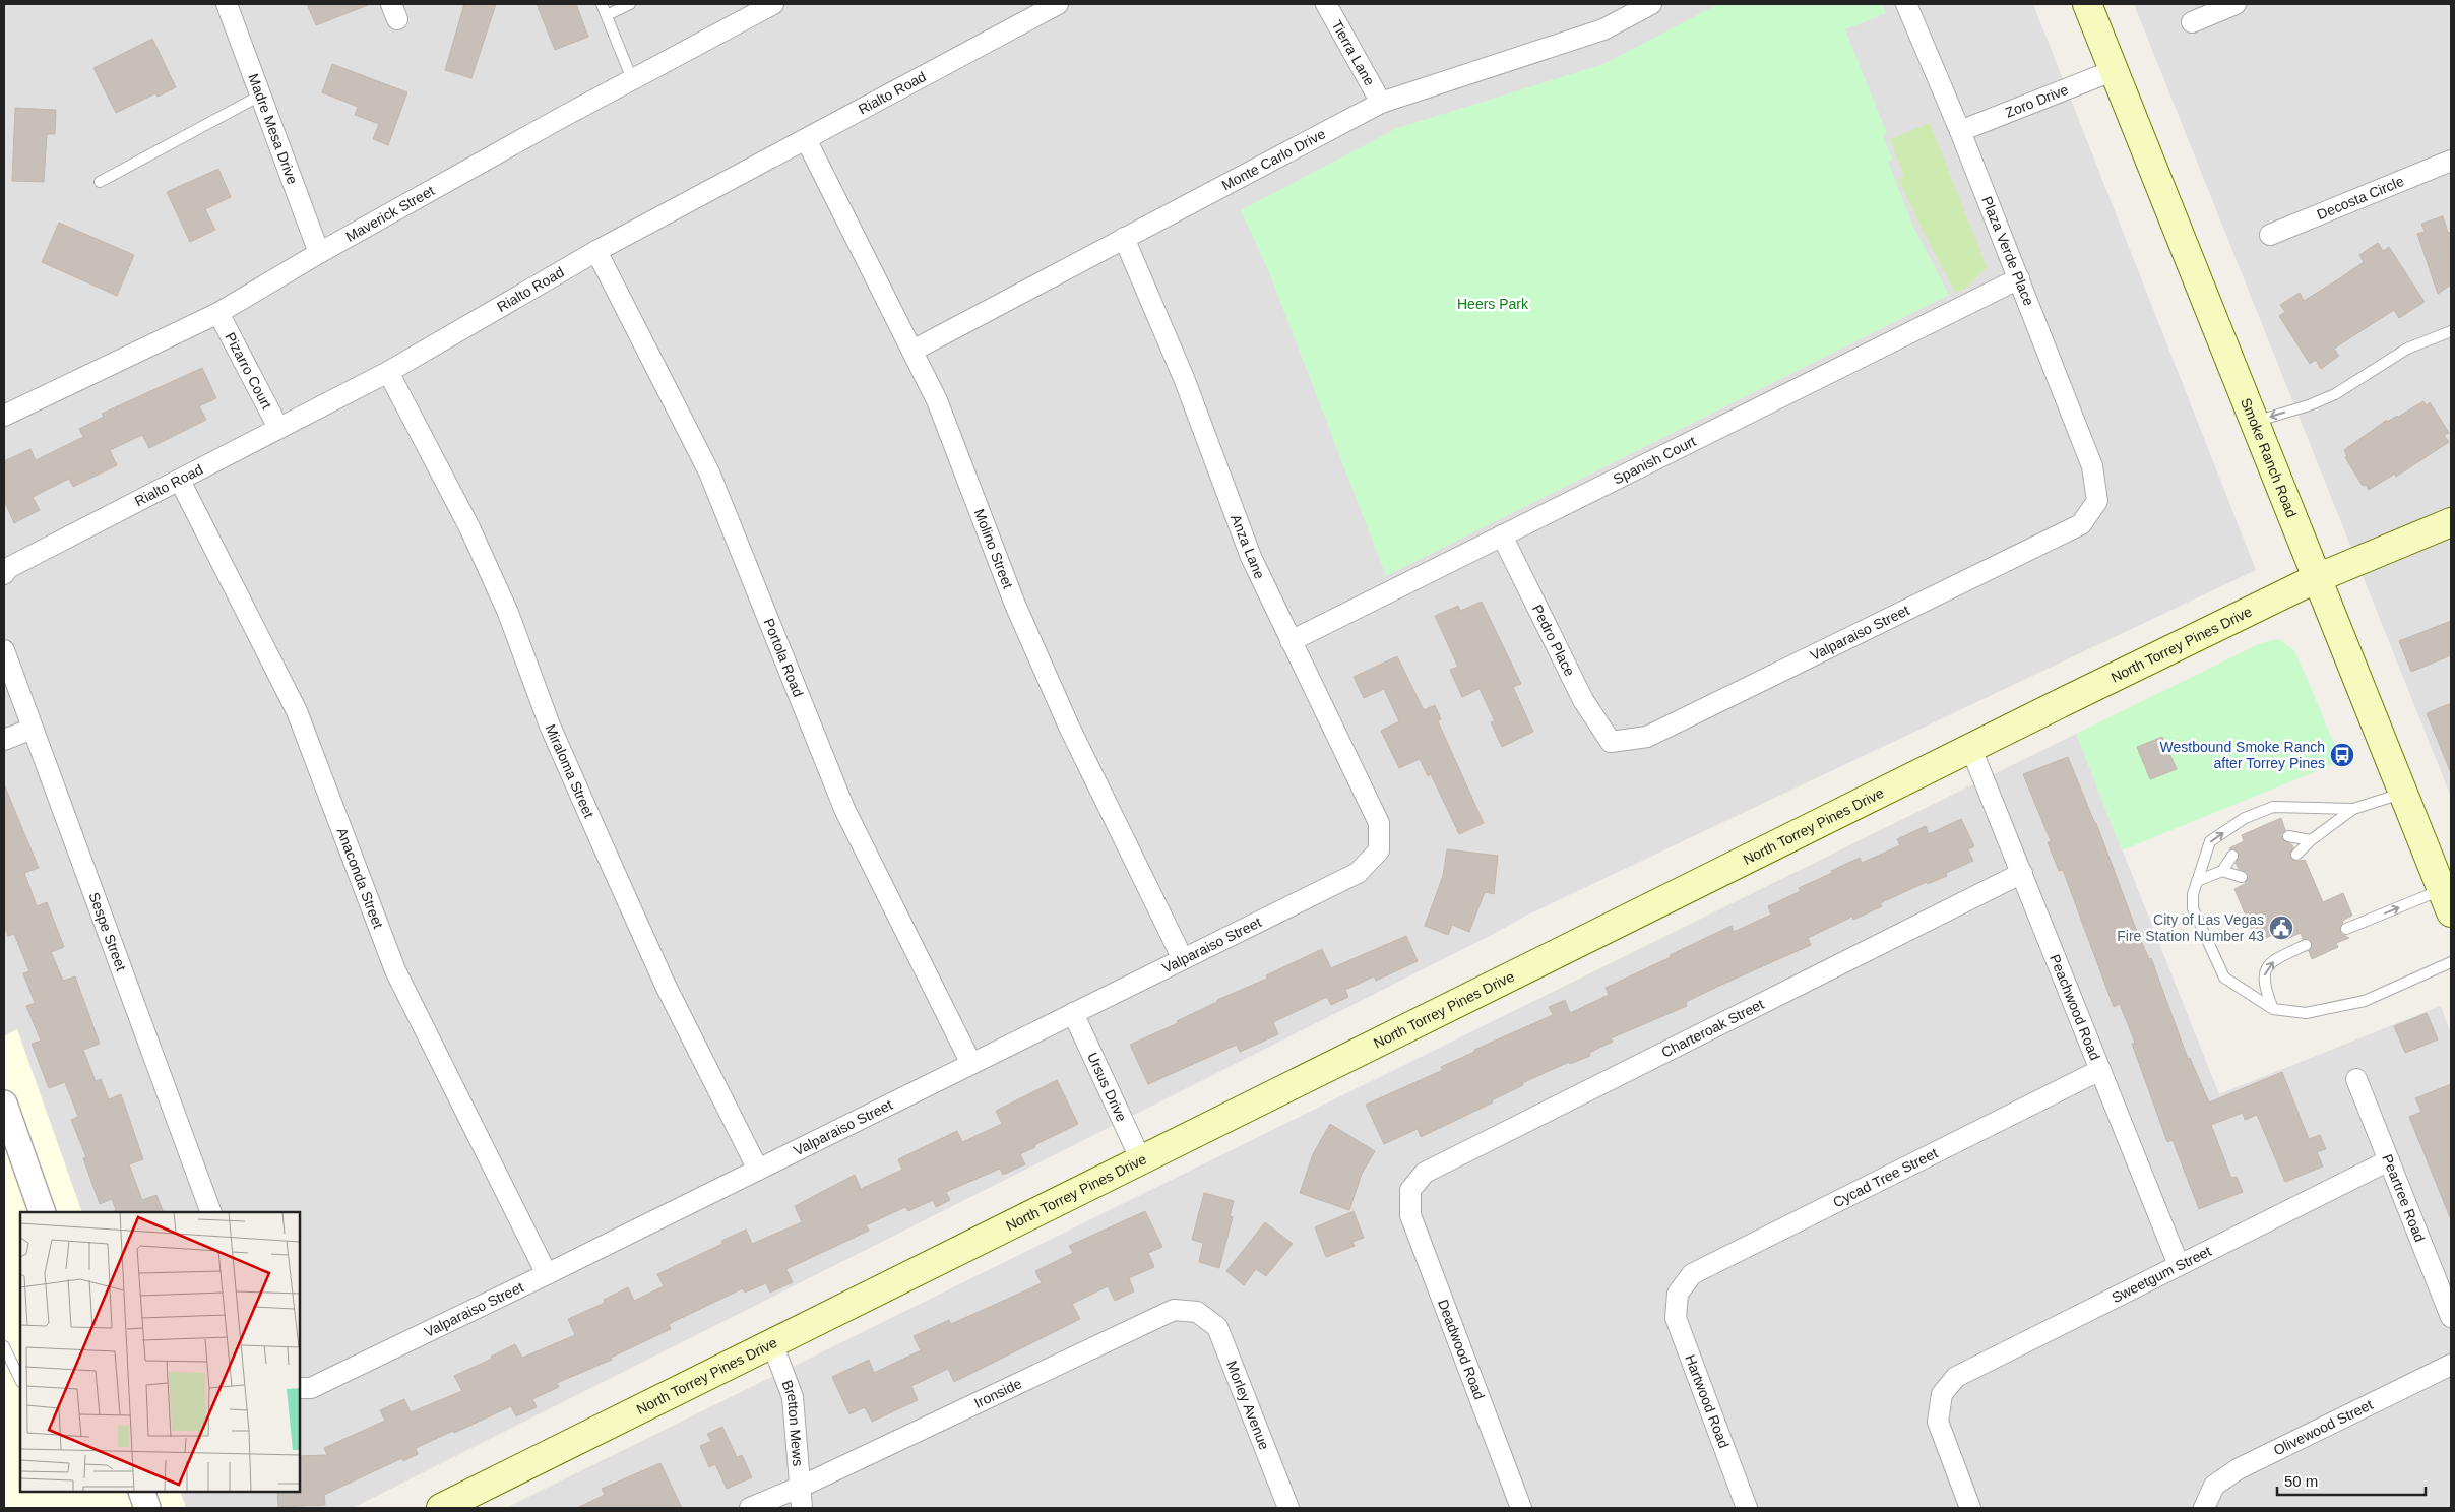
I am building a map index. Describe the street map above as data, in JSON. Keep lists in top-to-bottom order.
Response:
{
  "streets": {
    "main road": ["Smoke Ranch Road", "North Torrey Pines Drive"],
    "street": [
      "Tierra Lane",
      "Rialto Road",
      "Zoro Drive",
      "Madre Mesa Drive",
      "Monte Carlo Drive",
      "Decosta Circle",
      "Maverick Street",
      "Plaza Verde Place",
      "Pizarro Court",
      "Spanish Court",
      "Anza Lane",
      "Molino Street",
      "Valparaiso Street",
      "Pedro Place",
      "Portola Road",
      "Miraloma Street",
      "Anaconda Street",
      "Sespe Street",
      "Peachwood Road",
      "Charteroak Street",
      "Ursus Drive",
      "Cycad Tree Street",
      "Peartree Road",
      "Sweetgum Street",
      "Deadwood Road",
      "Ironside",
      "Hartwood Road",
      "Morley Avenue",
      "Bretton Mews",
      "Olivewood Street"
    ]
  },
  "crossings": [
    ["Tierra Lane", "Monte Carlo Drive"],
    ["Rialto Road", "Pizarro Court"],
    ["Rialto Road", "Molino Street"],
    ["Rialto Road", "Portola Road"],
    ["Rialto Road", "Miraloma Street"],
    ["Rialto Road", "Anaconda Street"],
    ["Zoro Drive", "Plaza Verde Place"],
    ["Zoro Drive", "Smoke Ranch Road"],
    ["Madre Mesa Drive", "Maverick Street"],
    ["Monte Carlo Drive", "Anza Lane"],
    ["Monte Carlo Drive", "Molino Street"],
    ["Maverick Street", "Pizarro Court"],
    ["Plaza Verde Place", "Spanish Court"],
    ["Plaza Verde Place", "Valparaiso Street"],
    ["Smoke Ranch Road", "North Torrey Pines Drive"],
    ["Spanish Court", "Anza Lane"],
    ["Spanish Court", "Pedro Place"],
    ["Anza Lane", "Valparaiso Street"],
    ["Molino Street", "Valparaiso Street"],
    ["Valparaiso Street", "Pedro Place"],
    ["Valparaiso Street", "Portola Road"],
    ["Valparaiso Street", "Miraloma Street"],
    ["Valparaiso Street", "Anaconda Street"],
    ["Valparaiso Street", "Ursus Drive"],
    ["North Torrey Pines Drive", "Peachwood Road"],
    ["North Torrey Pines Drive", "Ursus Drive"],
    ["North Torrey Pines Drive", "Bretton Mews"],
    ["Peachwood Road", "Charteroak Street"],
    ["Peachwood Road", "Cycad Tree Street"],
    ["Peachwood Road", "Sweetgum Street"],
    ["Charteroak Street", "Deadwood Road"],
    ["Cycad Tree Street", "Hartwood Road"],
    ["Peartree Road", "Sweetgum Street"],
    ["Ironside", "Morley Avenue"],
    ["Ironside", "Bretton Mews"]
  ],
  "parks": ["Heers Park"],
  "places": {
    "bus stop": ["Westbound Smoke Ranch after Torrey Pines"],
    "public building": ["City of Las Vegas Fire Station Number 43"]
  },
  "scale_bar": "50 m"
}
